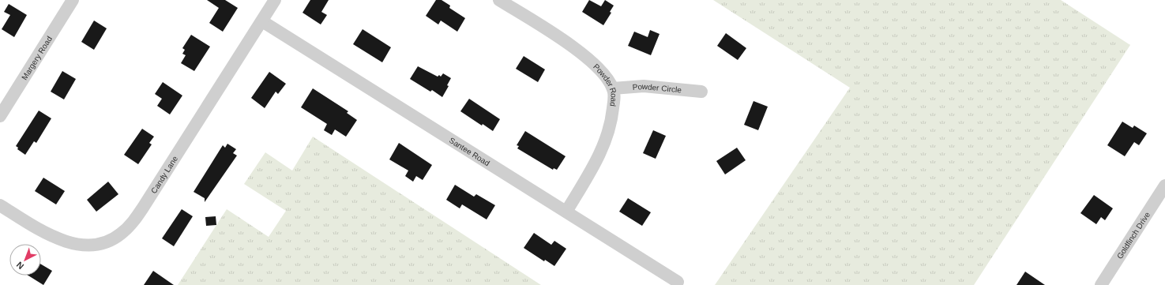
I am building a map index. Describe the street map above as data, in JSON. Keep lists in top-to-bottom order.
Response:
{
  "streets": {
    "street": [
      "Margery Road",
      "Powder Road",
      "Powder Circle",
      "Santee Road",
      "Candy Lane",
      "Goldfinch Drive"
    ]
  },
  "crossings": [
    ["Powder Road", "Powder Circle"],
    ["Powder Road", "Santee Road"],
    ["Santee Road", "Candy Lane"]
  ],
  "north": "bottom left"
}
